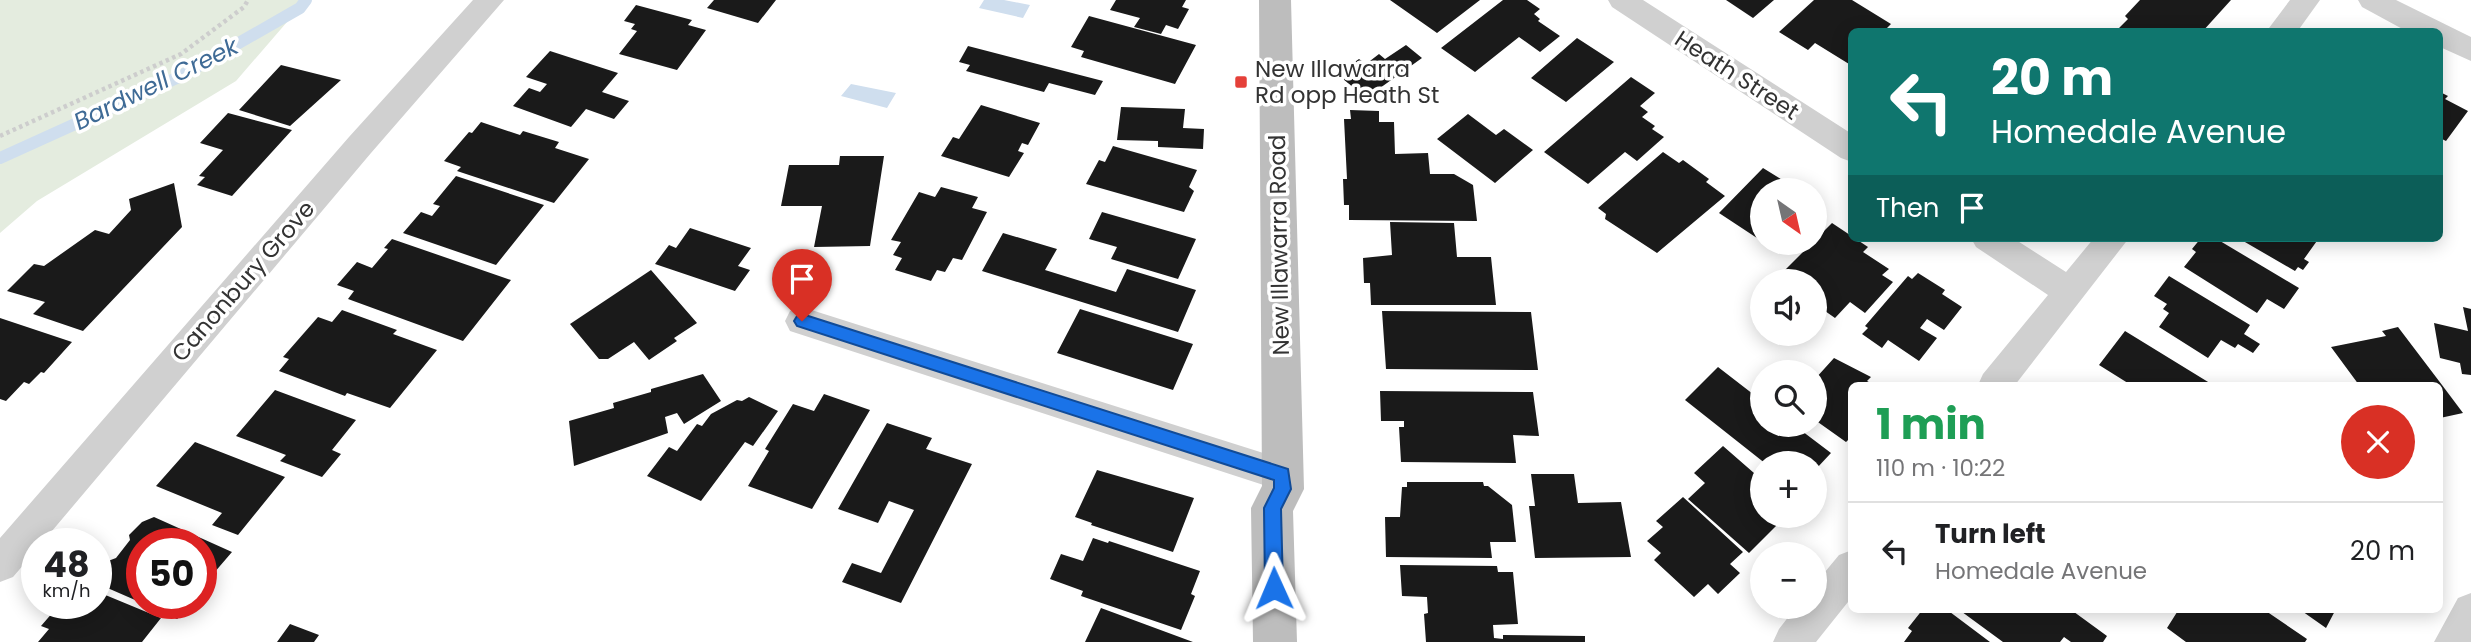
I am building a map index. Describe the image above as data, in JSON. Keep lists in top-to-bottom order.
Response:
{
  "streets": {
    "main road": ["New Illawarra Road"],
    "street": ["Heath Street", "Canonbury Grove"]
  },
  "water": ["Bardwell Creek"],
  "places": {
    "transit": ["New Illawarra Rd opp Heath St"]
  },
  "north": "bottom right",
  "page": {
    "turn": ["20 m", "Homedale Avenue"],
    "then": "Then",
    "map_buttons": ["+", "−"],
    "heading": ["1 min", "110 m · 10:22"],
    "list": [
      {
        "name": "Turn left",
        "note": "Homedale Avenue",
        "value": "20 m"
      }
    ],
    "speed": "48 km/h",
    "limit": "50"
  }
}
